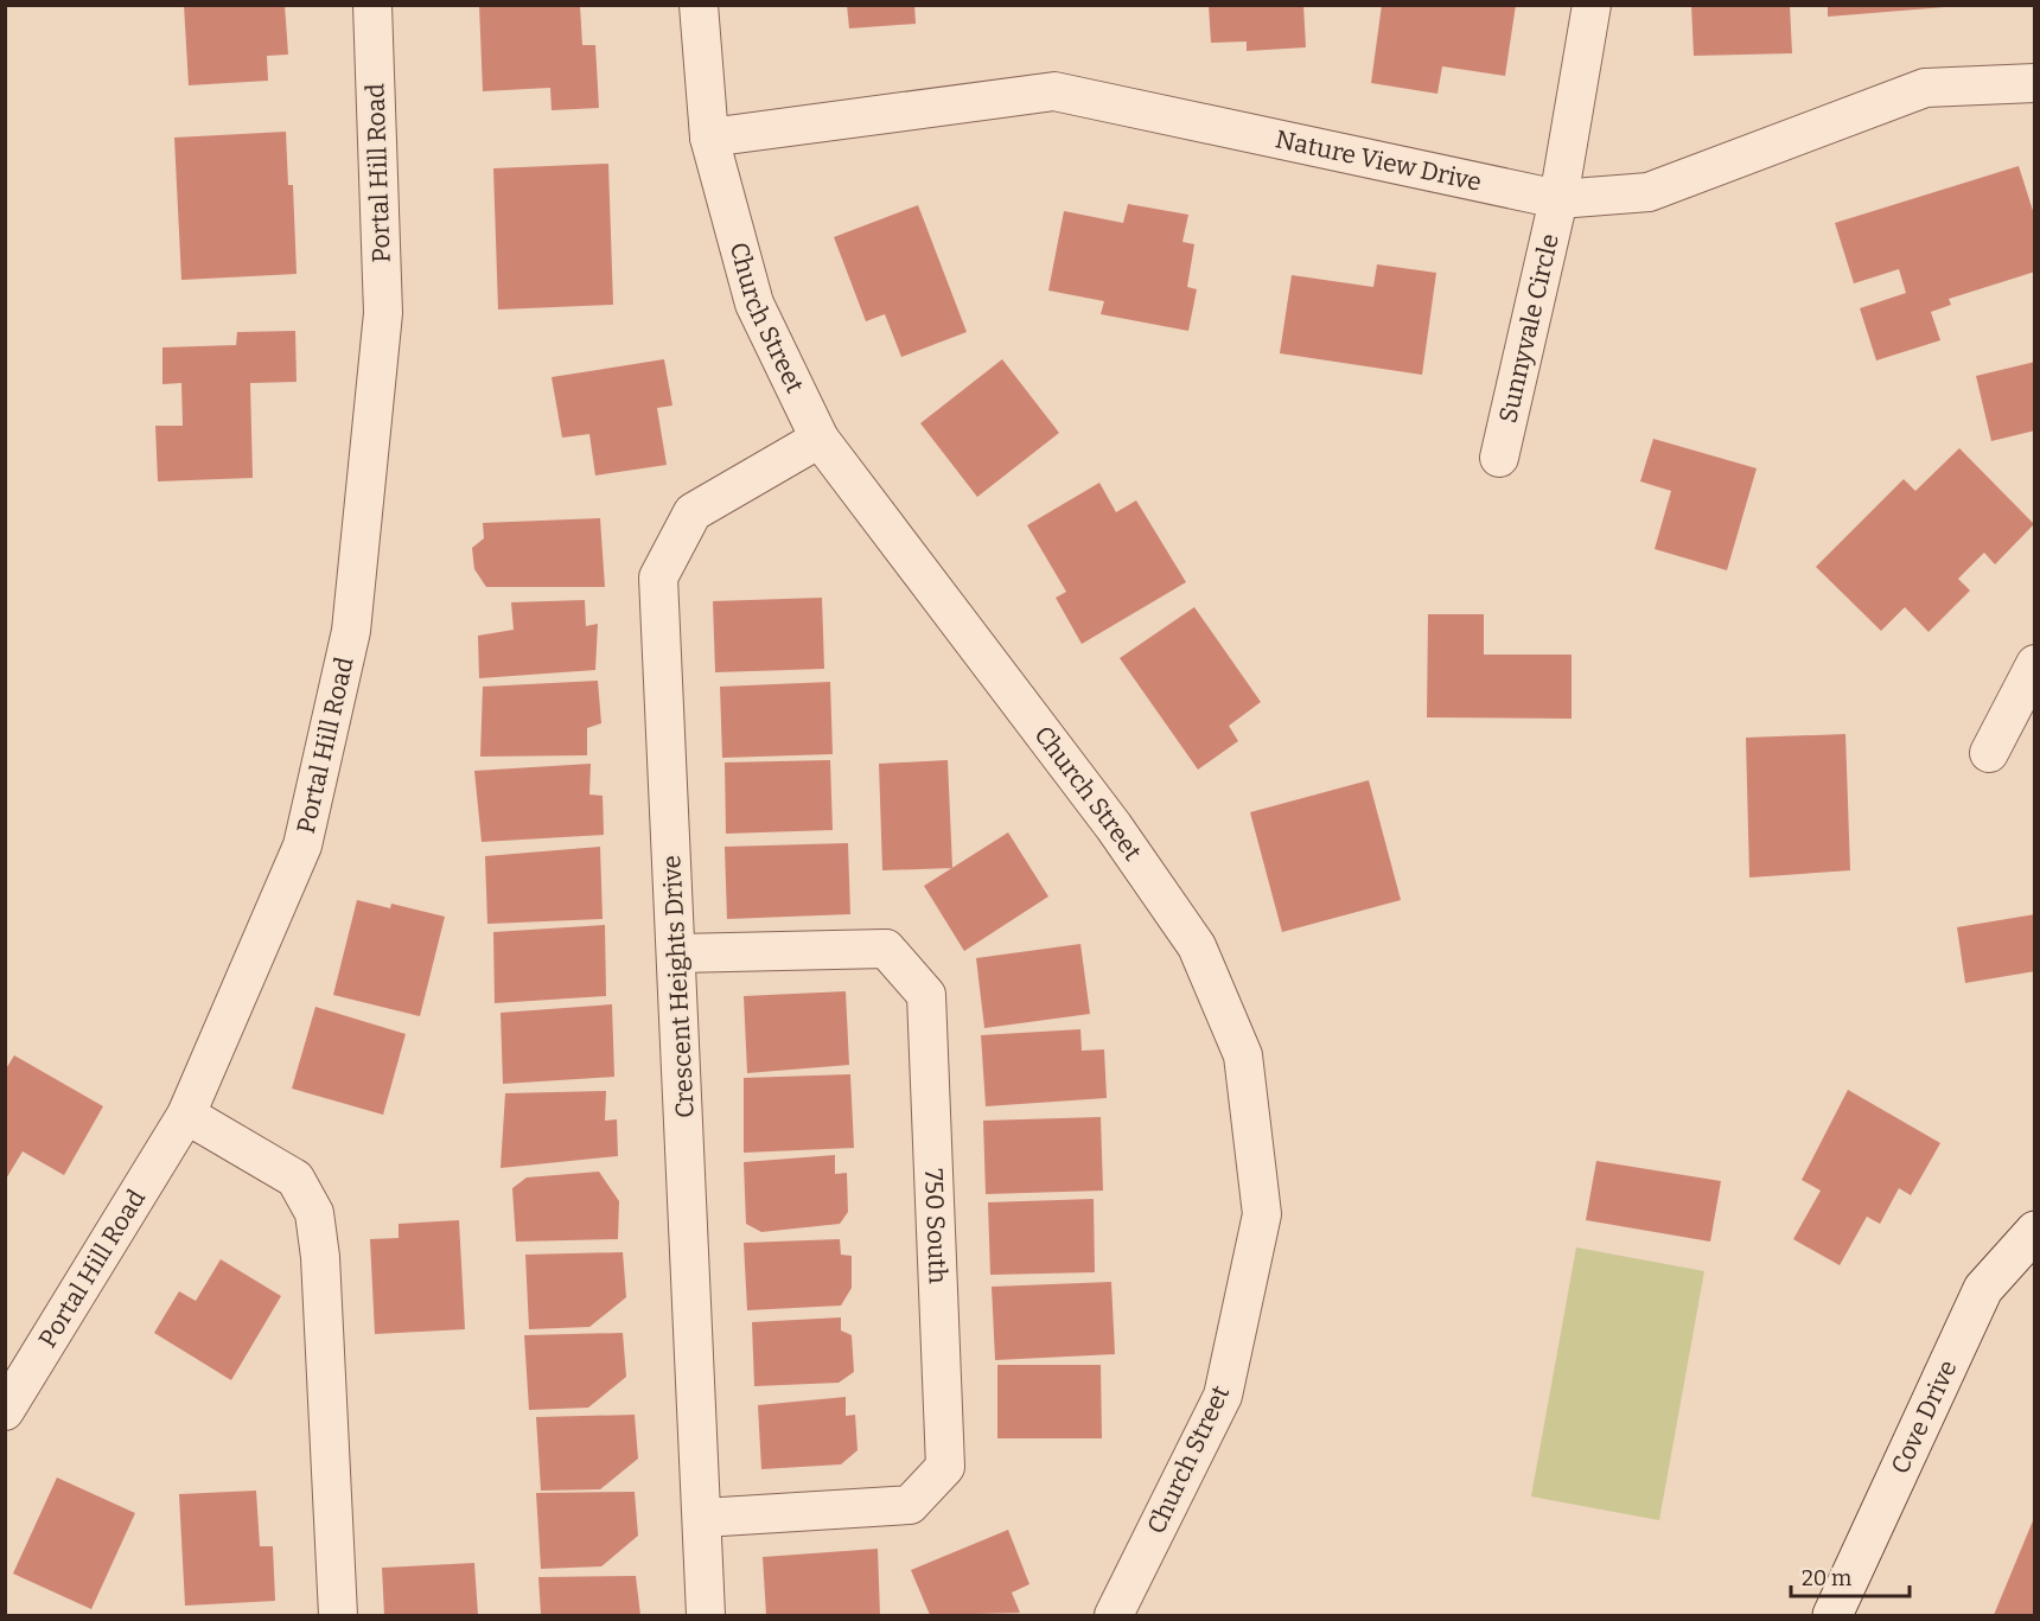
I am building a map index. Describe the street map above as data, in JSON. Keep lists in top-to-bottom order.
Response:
{
  "streets": {
    "main road": ["Cove Drive"],
    "street": [
      "Nature View Drive",
      "Portal Hill Road",
      "Church Street",
      "Sunnyvale Circle",
      "Crescent Heights Drive",
      "750 South"
    ]
  },
  "crossings": [
    ["Nature View Drive", "Church Street"],
    ["Nature View Drive", "Sunnyvale Circle"],
    ["Church Street", "Crescent Heights Drive"],
    ["Crescent Heights Drive", "750 South"]
  ],
  "scale_bar": "20 m"
}
